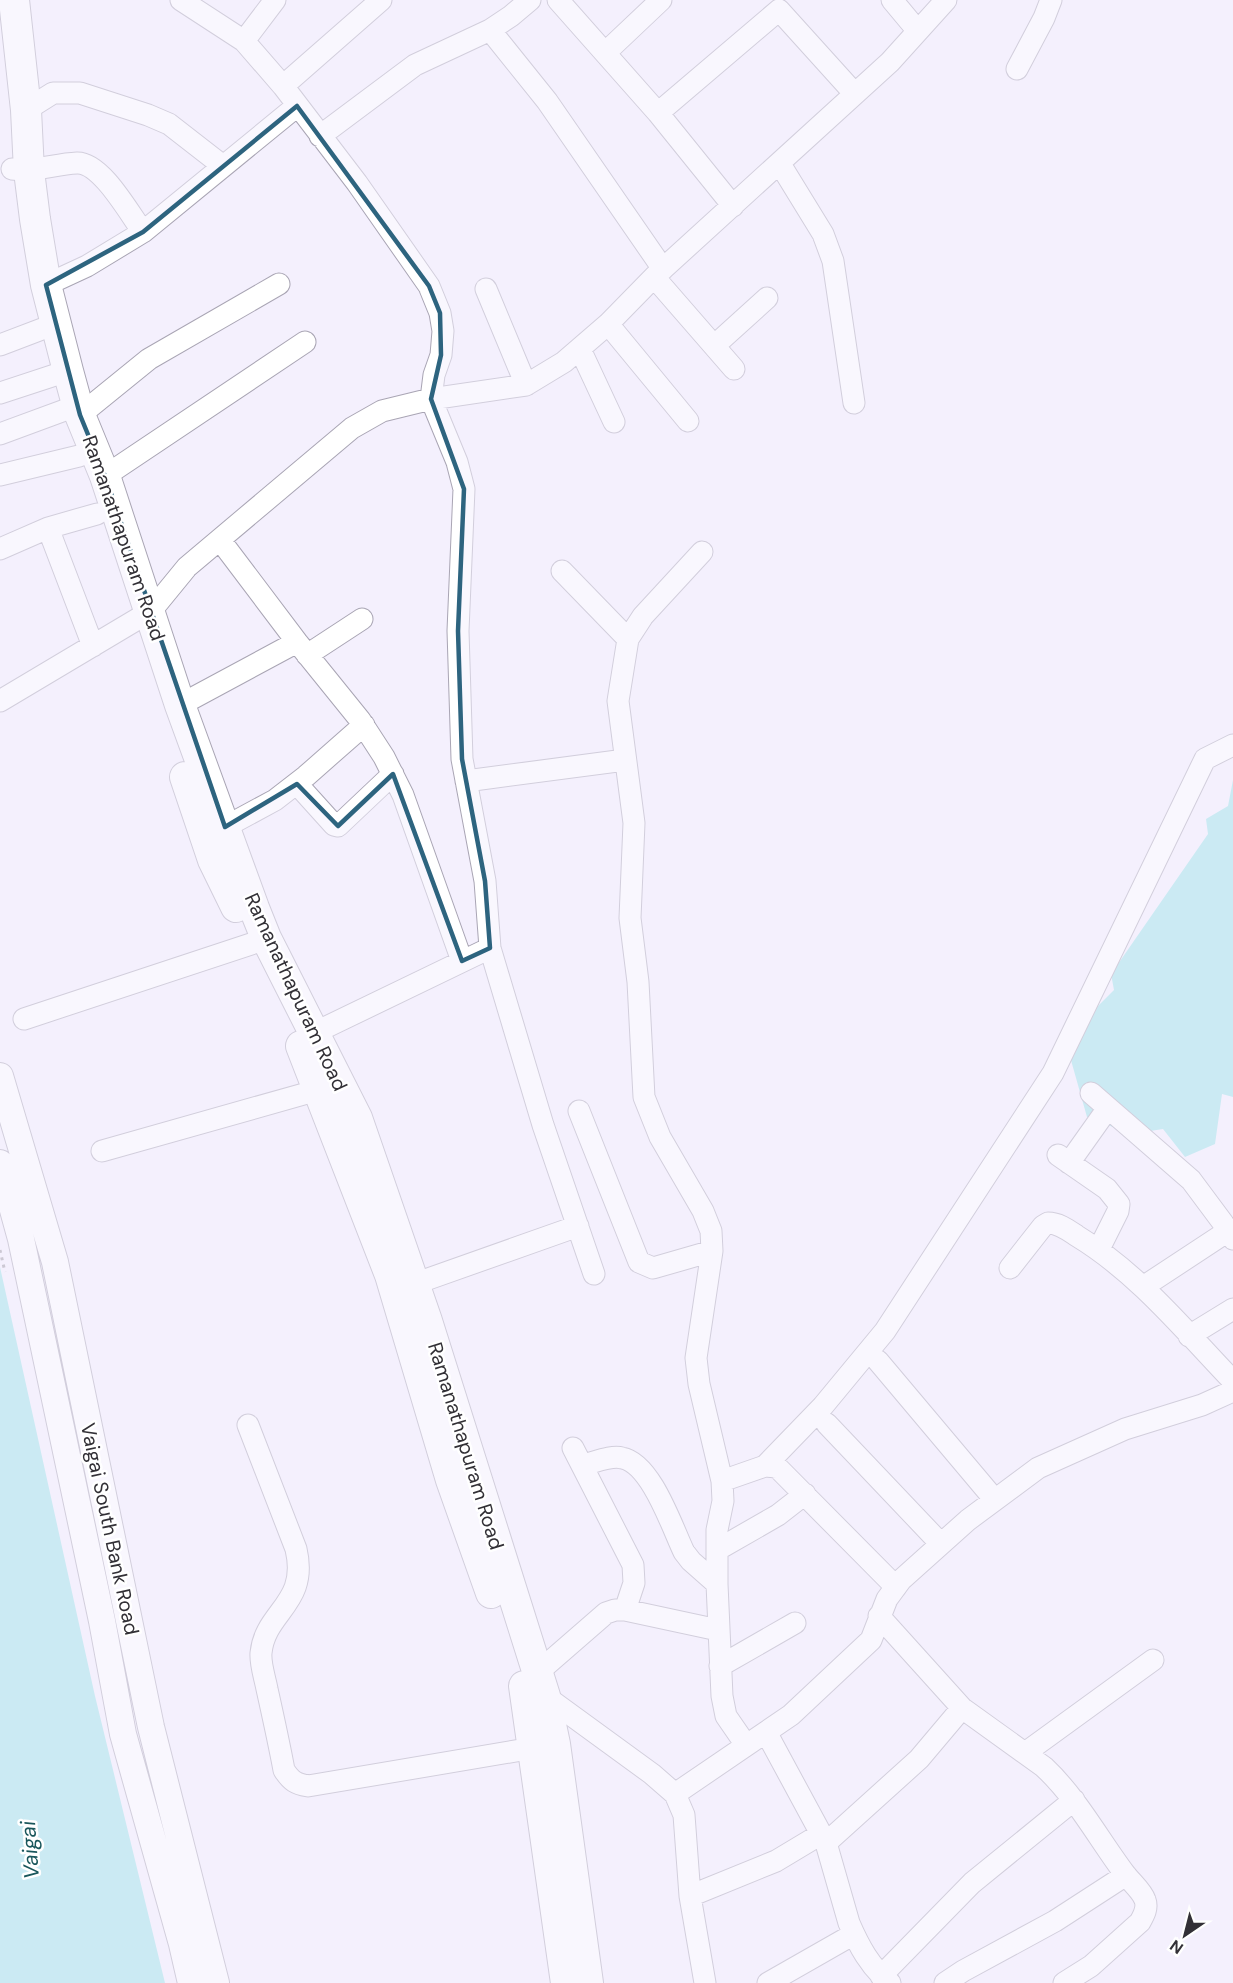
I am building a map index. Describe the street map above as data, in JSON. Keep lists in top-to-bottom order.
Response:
{
  "streets": {
    "highway": ["Ramanathapuram Road"],
    "main road": ["Vaigai South Bank Road"]
  },
  "water": ["Vaigai"],
  "north": "bottom left"
}
